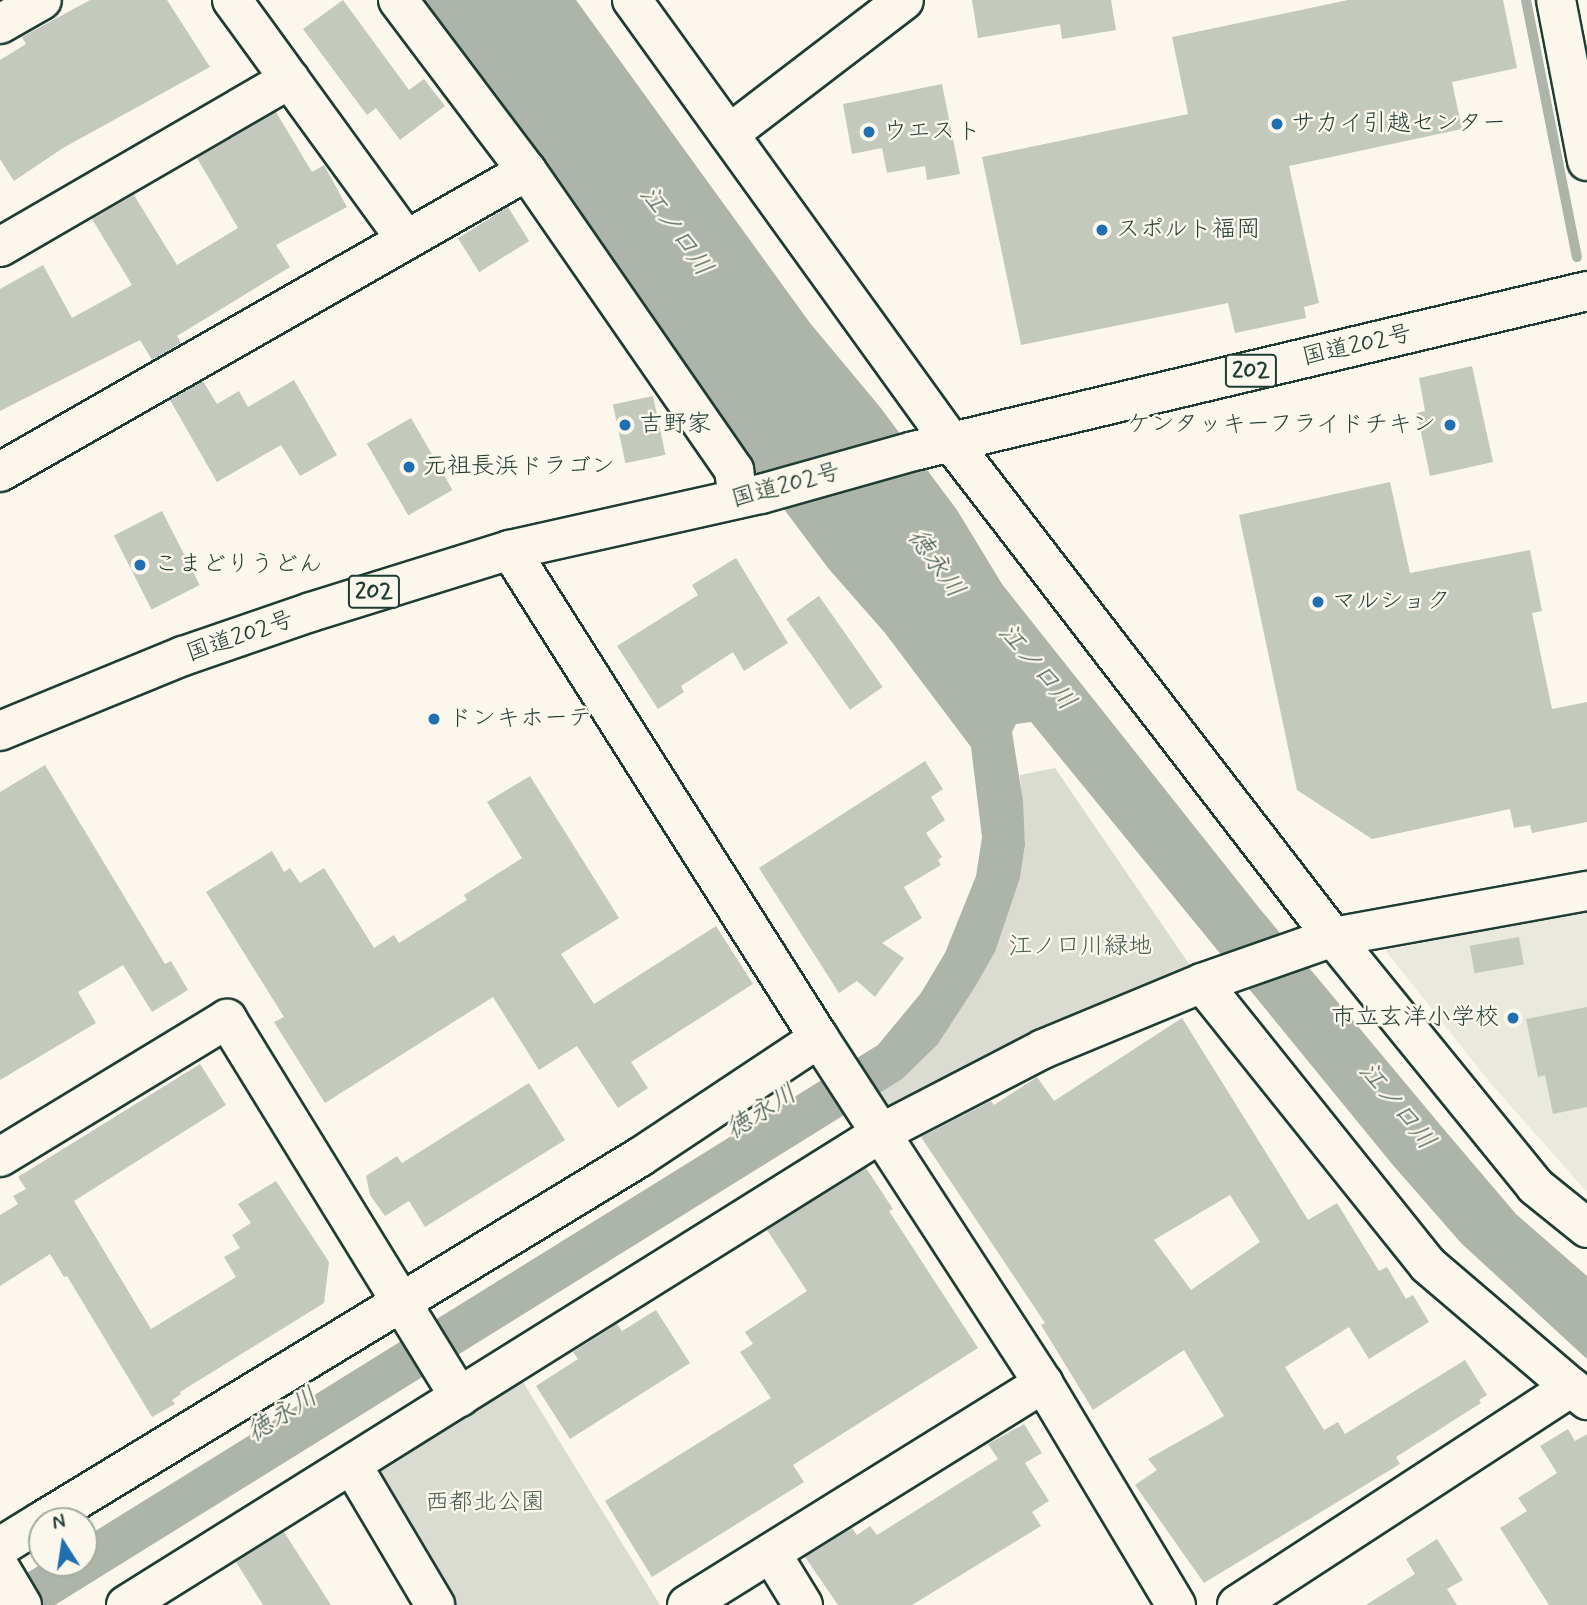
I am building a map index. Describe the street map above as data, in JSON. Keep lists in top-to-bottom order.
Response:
{
  "streets": {
    "main road": ["国道202号", "202"]
  },
  "water": ["江ノ口川", "徳永川"],
  "parks": ["江ノ口川緑地", "西都北公園"],
  "places": [
    "サカイ引越センター",
    "ウエスト",
    "スポルト福岡",
    "吉野家",
    "ケンタッキーフライドチキン",
    "元祖長浜ドラゴン",
    "こまどりうどん",
    "マルショク",
    "ドンキホーテ",
    "市立玄洋小学校"
  ],
  "north": "top"
}
